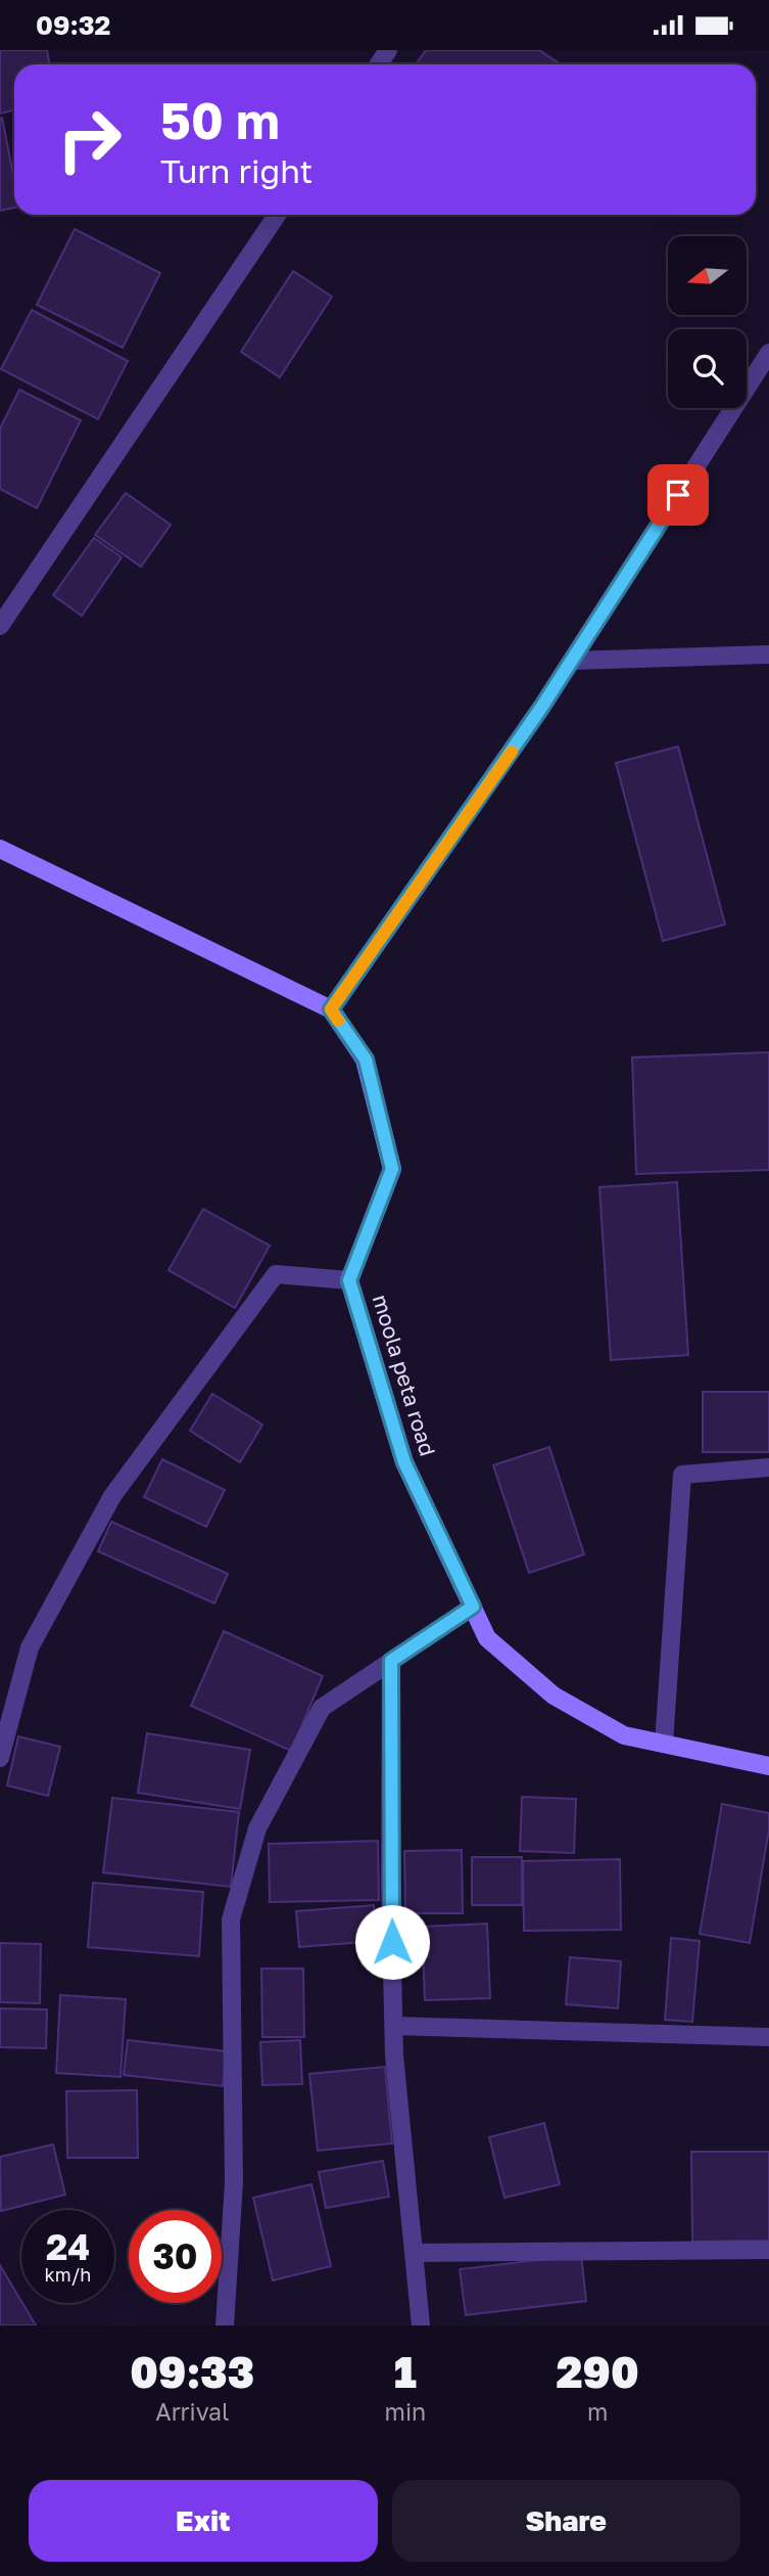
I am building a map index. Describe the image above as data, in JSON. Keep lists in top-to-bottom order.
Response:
{
  "streets": {
    "street": ["moola peta road"]
  },
  "north": "left",
  "page": {
    "status": "09:32",
    "turn": ["50 m", "Turn right"],
    "speed": "24 km/h",
    "limit": "30",
    "eta": [
      "09:33",
      "Arrival",
      "1",
      "min",
      "290",
      "m"
    ],
    "buttons": ["Exit", "Share"]
  }
}
